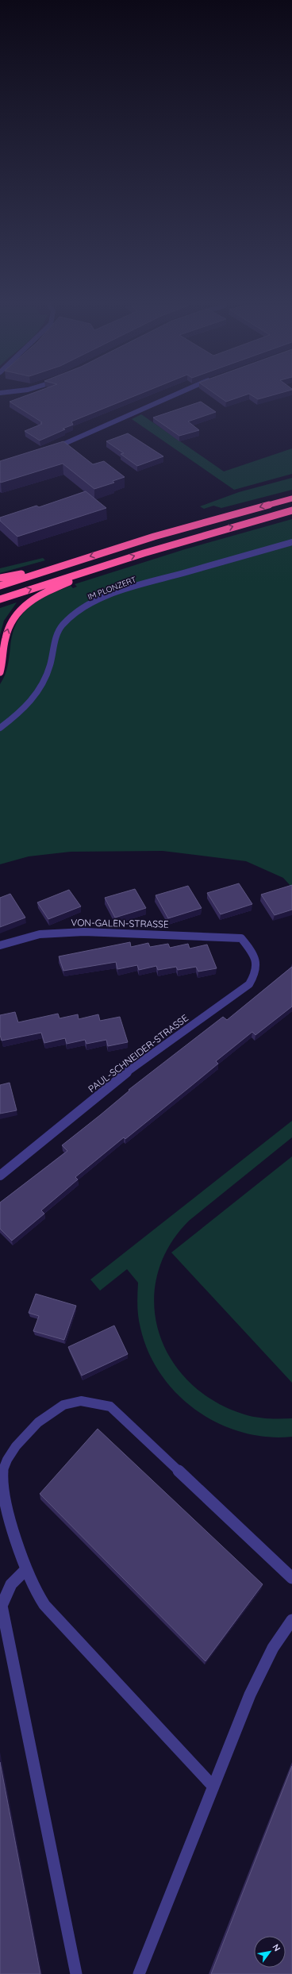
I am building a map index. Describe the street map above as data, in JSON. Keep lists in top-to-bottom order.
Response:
{
  "streets": {
    "street": ["IM PLONZERT", "VON-GALEN-STRASSE", "PAUL-SCHNEIDER-STRASSE"]
  },
  "crossings": [
    ["VON-GALEN-STRASSE", "PAUL-SCHNEIDER-STRASSE"]
  ],
  "north": "top right"
}
